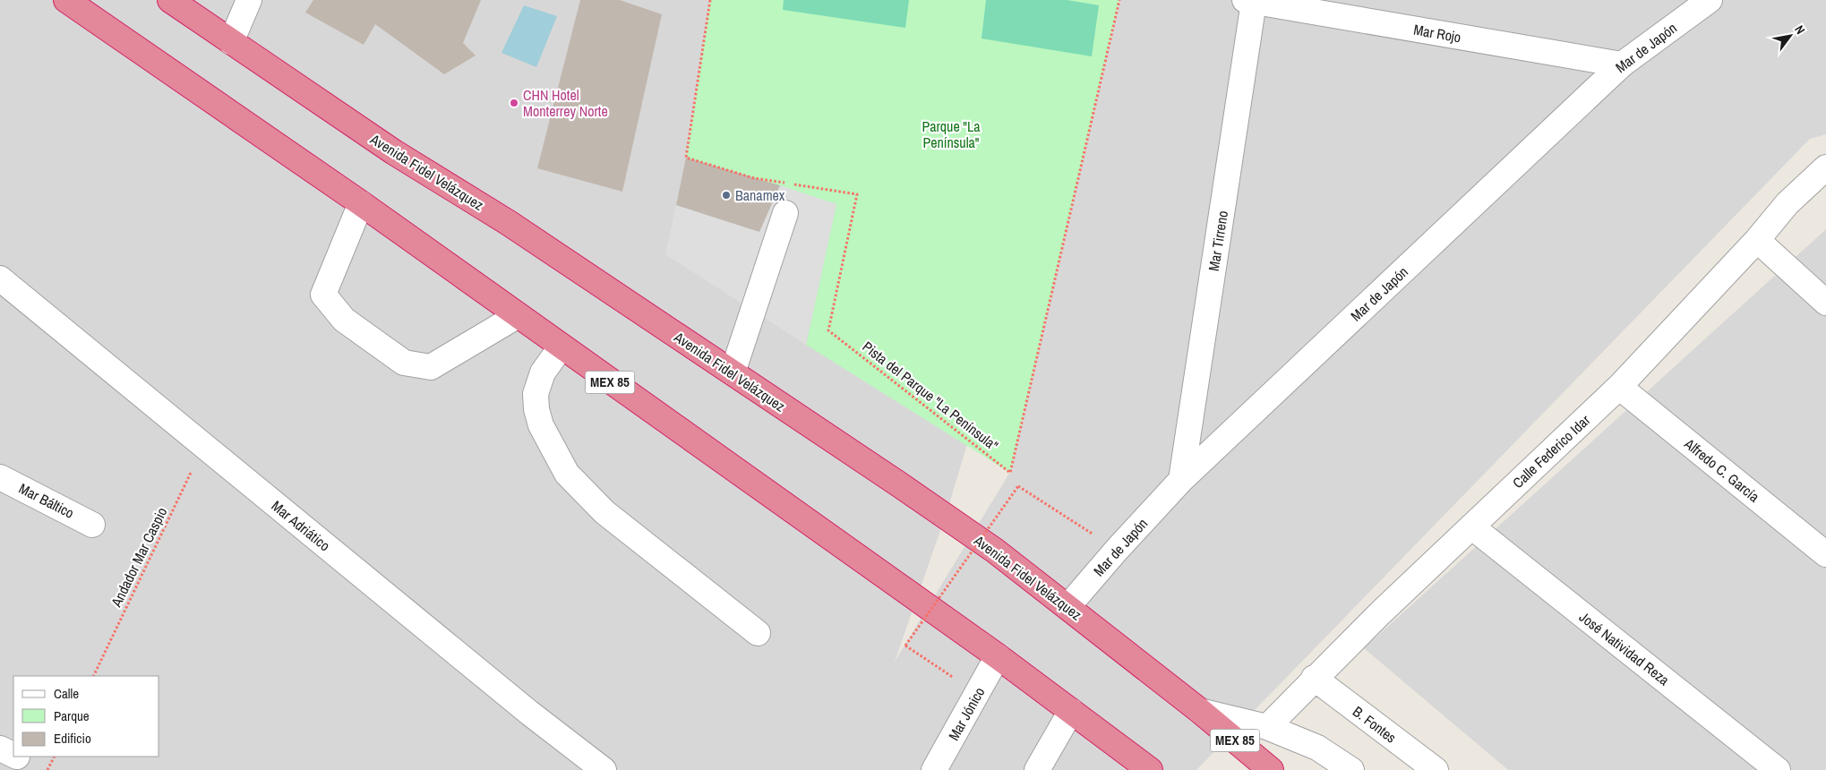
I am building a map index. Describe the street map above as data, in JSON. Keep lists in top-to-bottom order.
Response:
{
  "streets": {
    "highway": ["Avenida Fidel Velázquez", "MEX 85"],
    "street": [
      "Mar Rojo",
      "Mar de Japón",
      "Mar Tirreno",
      "Calle Federico Idar",
      "Alfredo C. García",
      "Mar Báltico",
      "Mar Adriático",
      "José Natividad Reza",
      "Mar Jónico",
      "B. Fontes"
    ],
    "path": ["Pista del Parque \"La Península\"", "Andador Mar Caspio"]
  },
  "crossings": [
    ["Mar Rojo", "Mar de Japón"],
    ["Mar Rojo", "Mar Tirreno"],
    ["Mar de Japón", "Avenida Fidel Velázquez"],
    ["Mar de Japón", "Mar Tirreno"],
    ["MEX 85", "Mar Jónico"],
    ["Calle Federico Idar", "Alfredo C. García"],
    ["Calle Federico Idar", "José Natividad Reza"],
    ["Calle Federico Idar", "B. Fontes"],
    ["Mar Adriático", "Andador Mar Caspio"]
  ],
  "parks": ["Parque \"La Península\""],
  "places": ["CHN Hotel Monterrey Norte", "Banamex"],
  "legend": ["Calle", "Parque", "Edificio"],
  "north": "top right"
}
